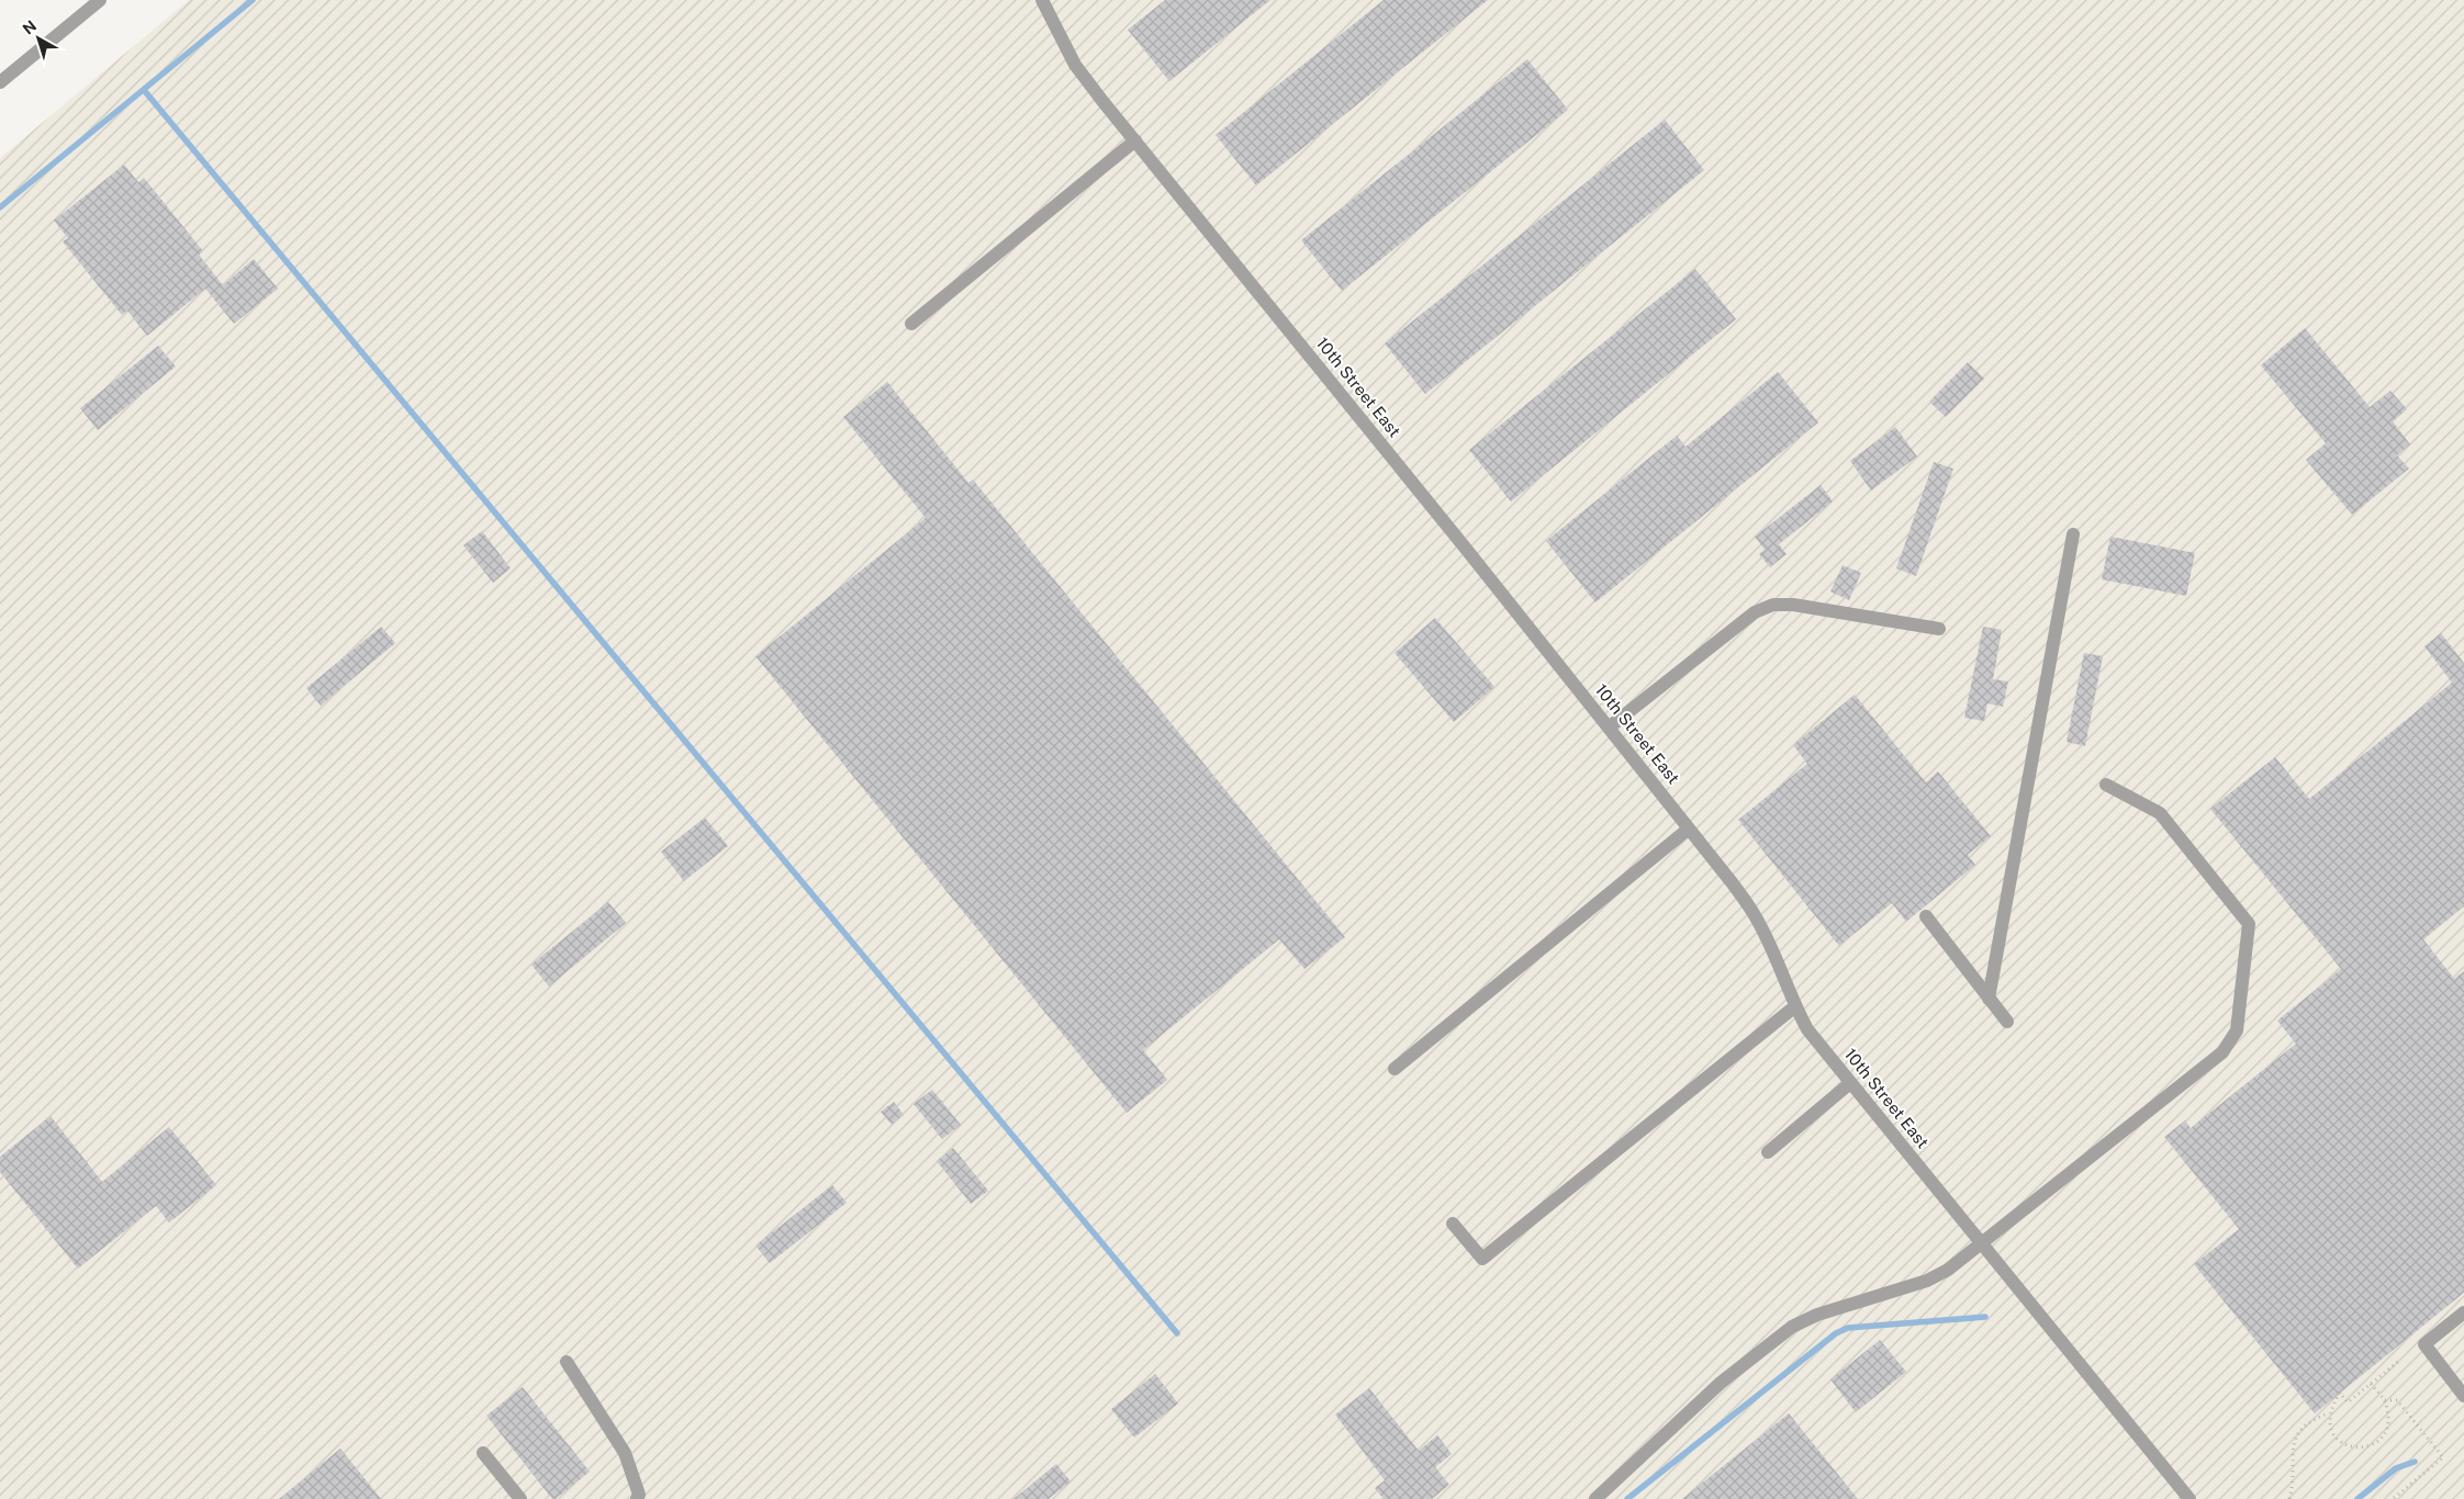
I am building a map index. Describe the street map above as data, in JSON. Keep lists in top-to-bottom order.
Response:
{
  "streets": {
    "street": ["10th Street East"]
  },
  "north": "top left"
}
